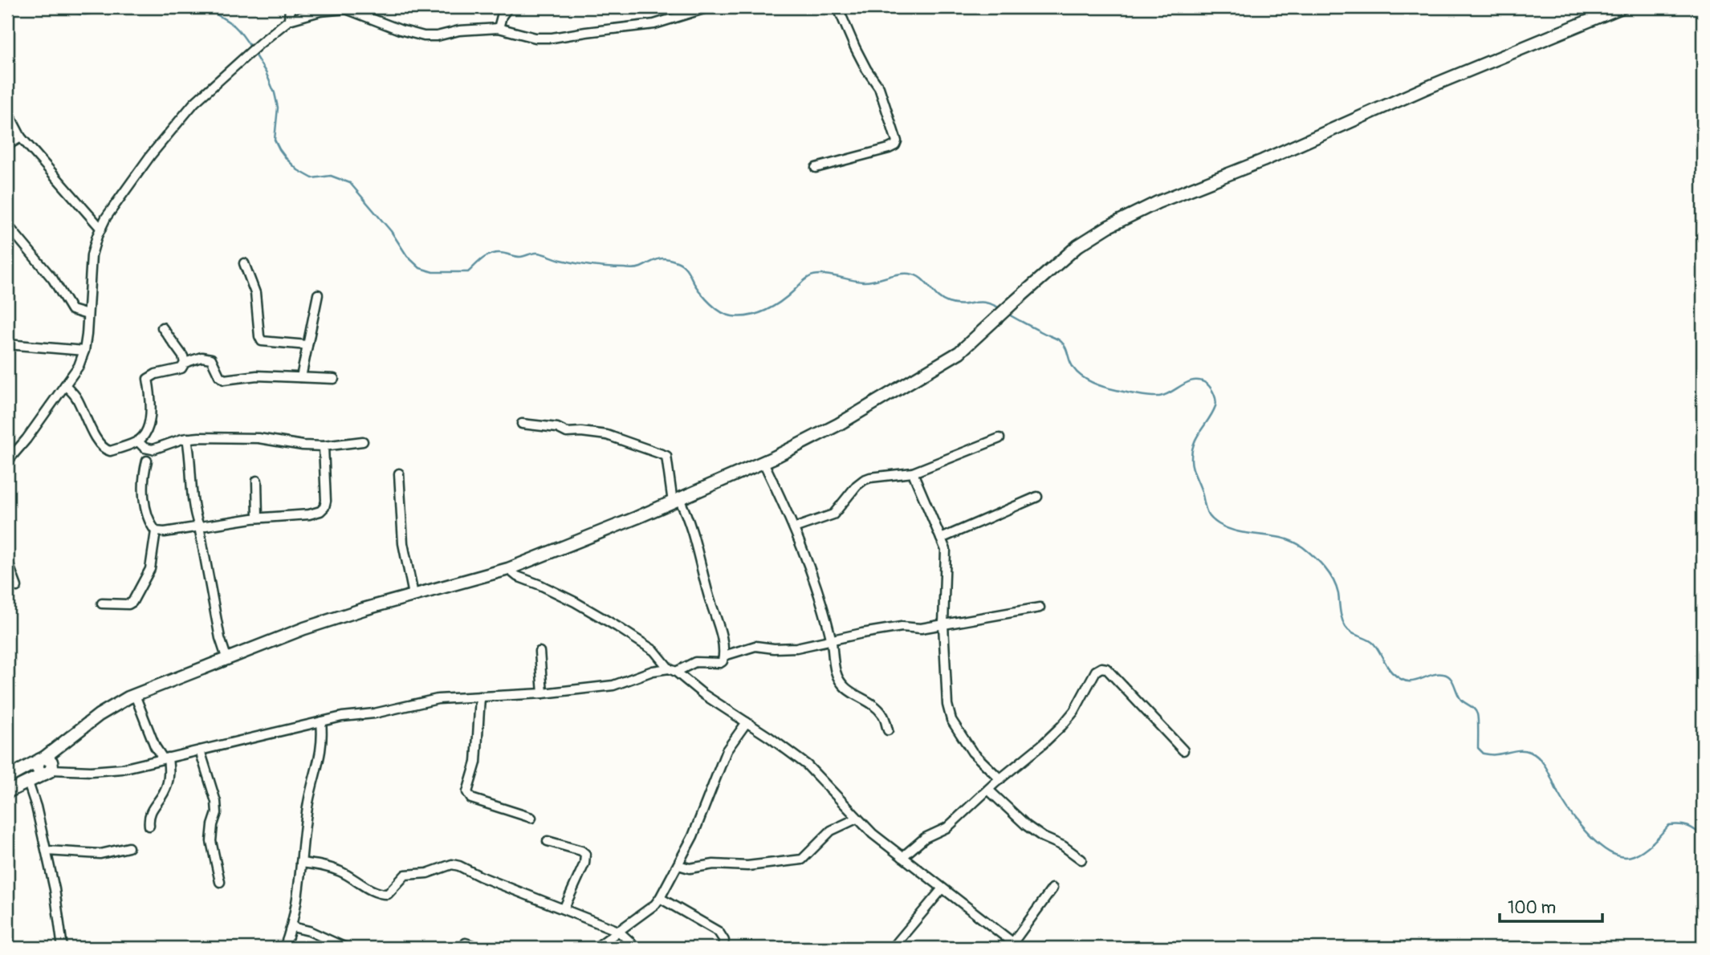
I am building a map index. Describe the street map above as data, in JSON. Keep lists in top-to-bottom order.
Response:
{
  "scale_bar": "100 m"
}
